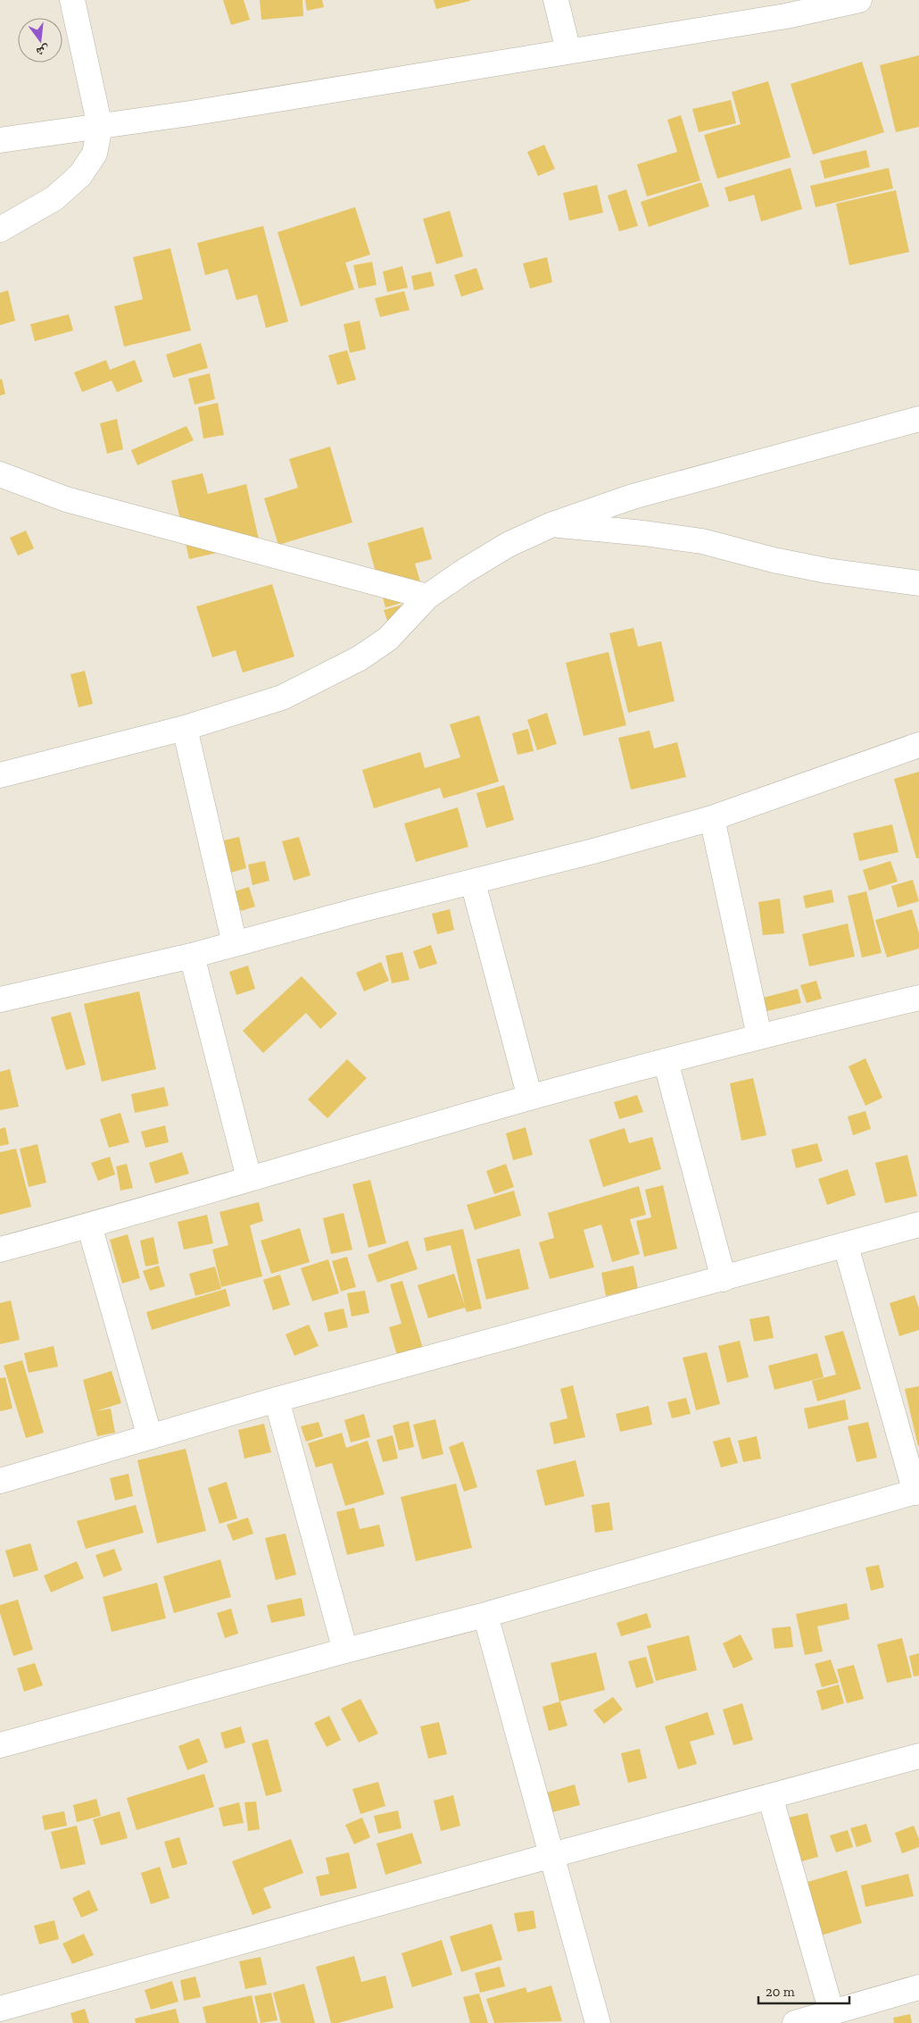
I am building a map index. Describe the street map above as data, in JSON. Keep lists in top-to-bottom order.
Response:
{
  "scale_bar": "20 m",
  "north": "bottom"
}
